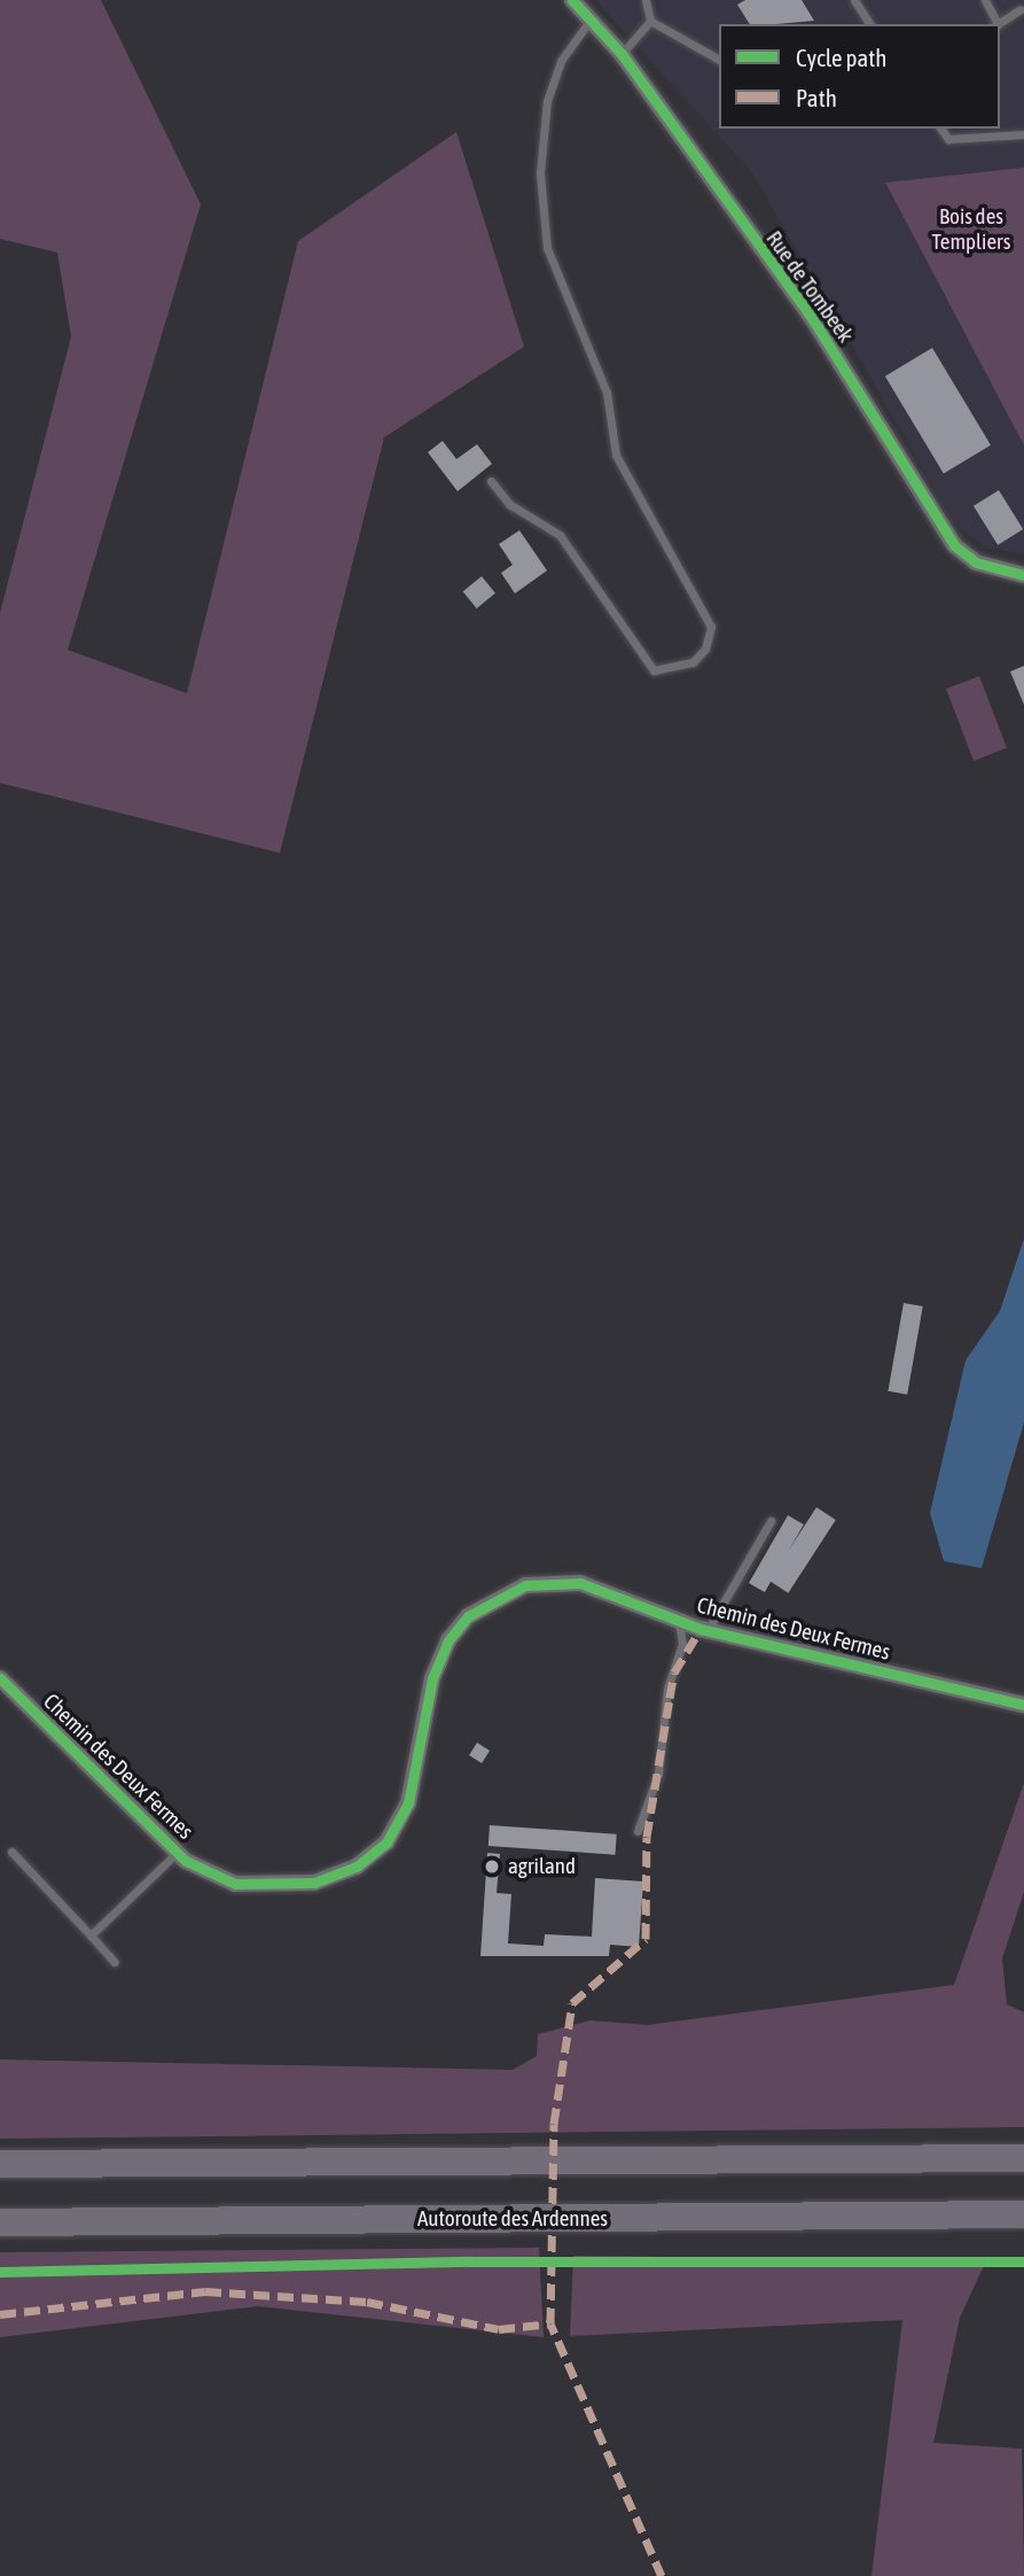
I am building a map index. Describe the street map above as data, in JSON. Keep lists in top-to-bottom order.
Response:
{
  "streets": {
    "highway": ["Autoroute des Ardennes"],
    "street": ["Rue de Tombeek", "Chemin des Deux Fermes"]
  },
  "parks": ["Bois des Templiers"],
  "places": ["agriland"],
  "legend": ["Cycle path", "Path"]
}
